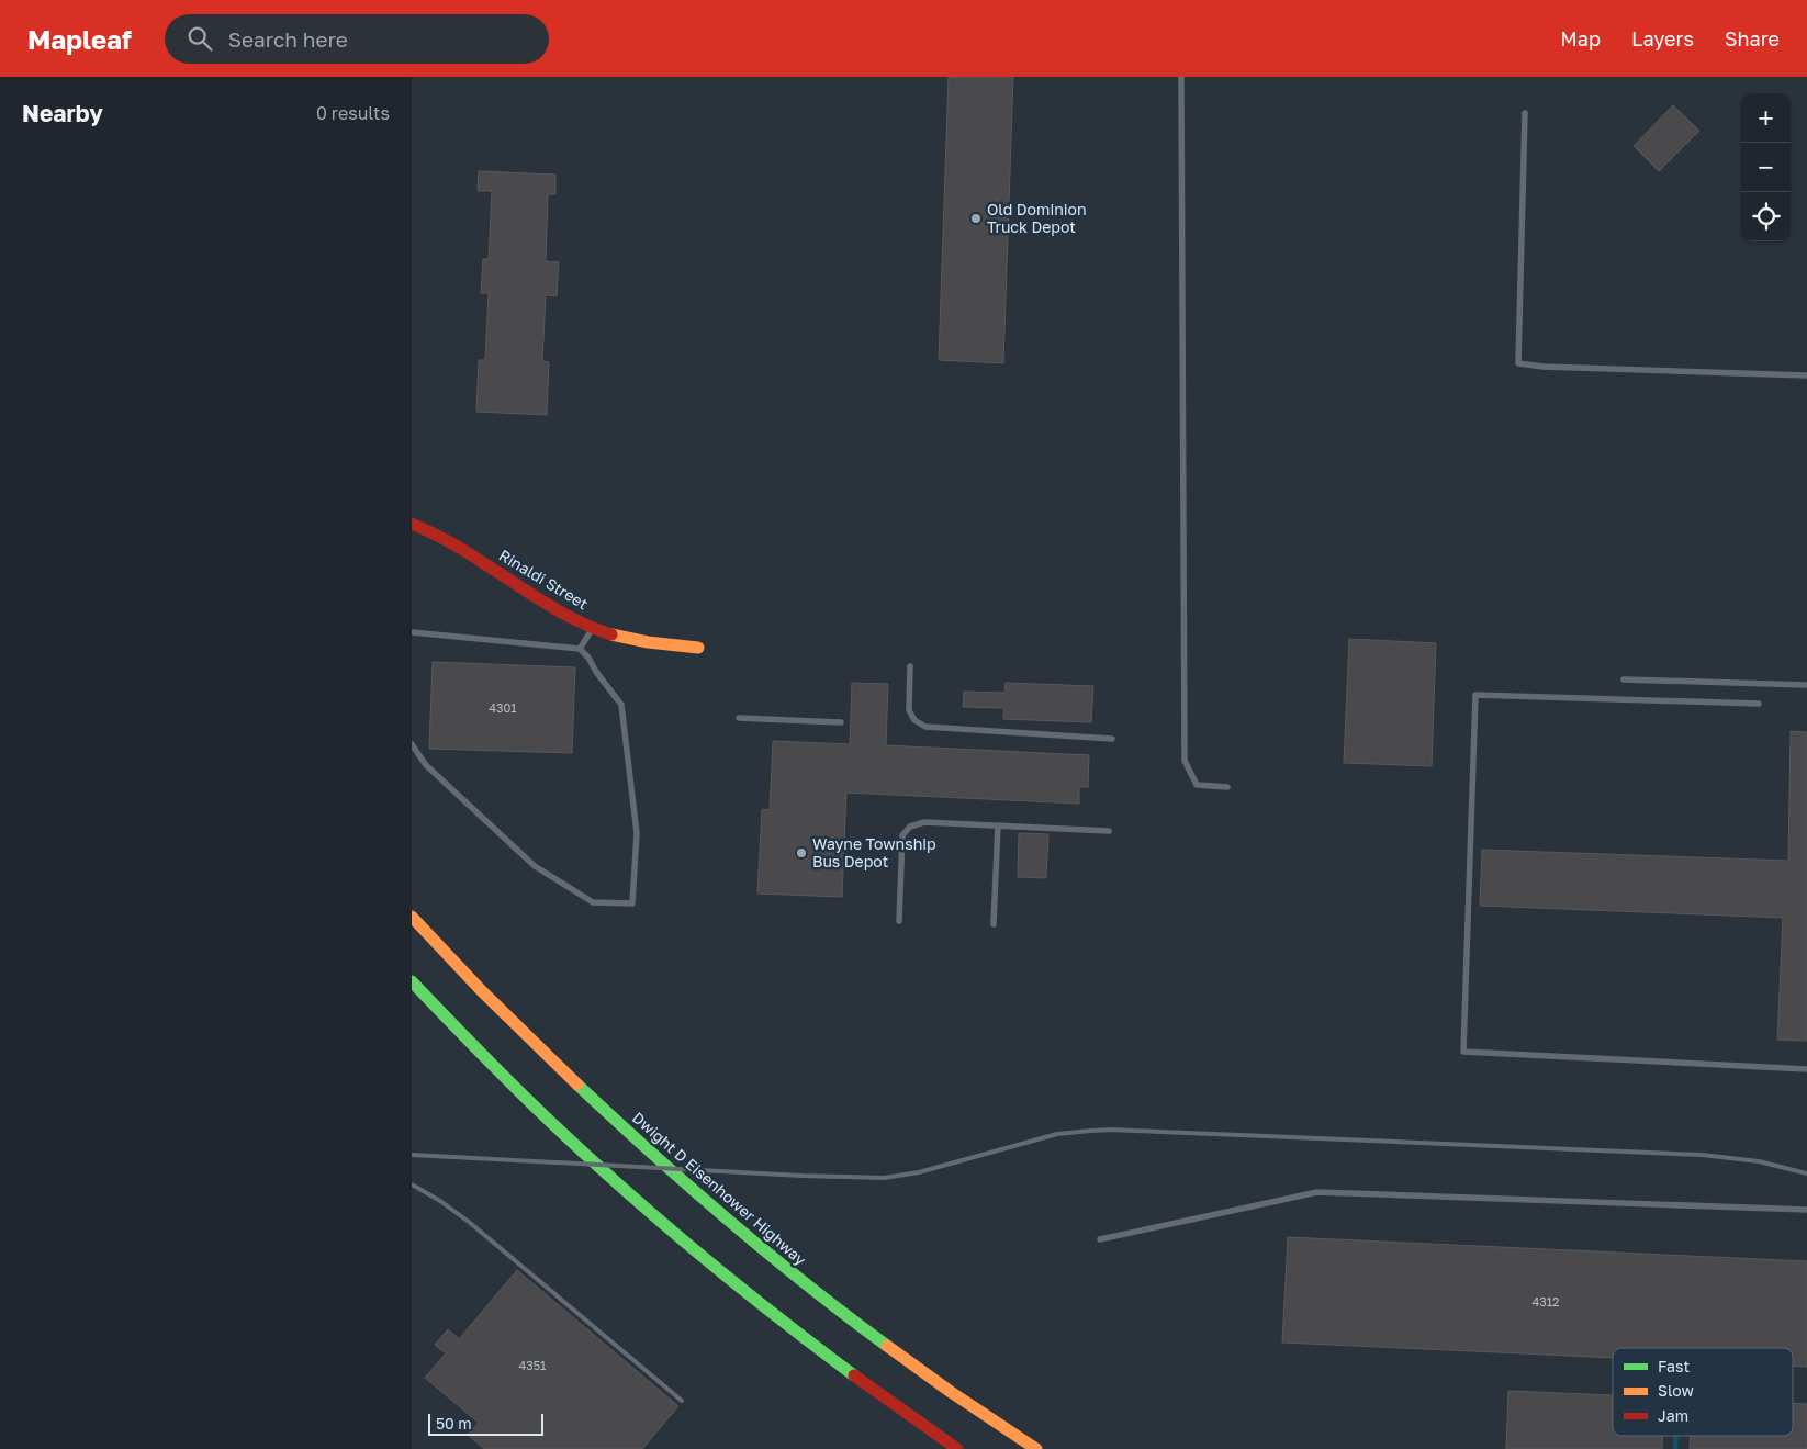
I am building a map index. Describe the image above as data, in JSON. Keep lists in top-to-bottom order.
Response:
{
  "streets": {
    "main road": ["Rinaldi Street", "Dwight D Eisenhower Highway"]
  },
  "places": ["Old Dominion Truck Depot", "Wayne Township Bus Depot"],
  "house_numbers": ["4301", "4312", "4351"],
  "legend": ["Fast", "Slow", "Jam"],
  "scale_bar": "50 m",
  "page": {
    "header": "Mapleaf",
    "search": "Search here",
    "nav": ["Map", "Layers", "Share"],
    "heading": ["Nearby", "0 results"],
    "map_buttons": ["+", "−"],
    "scale": "50 m"
  }
}
